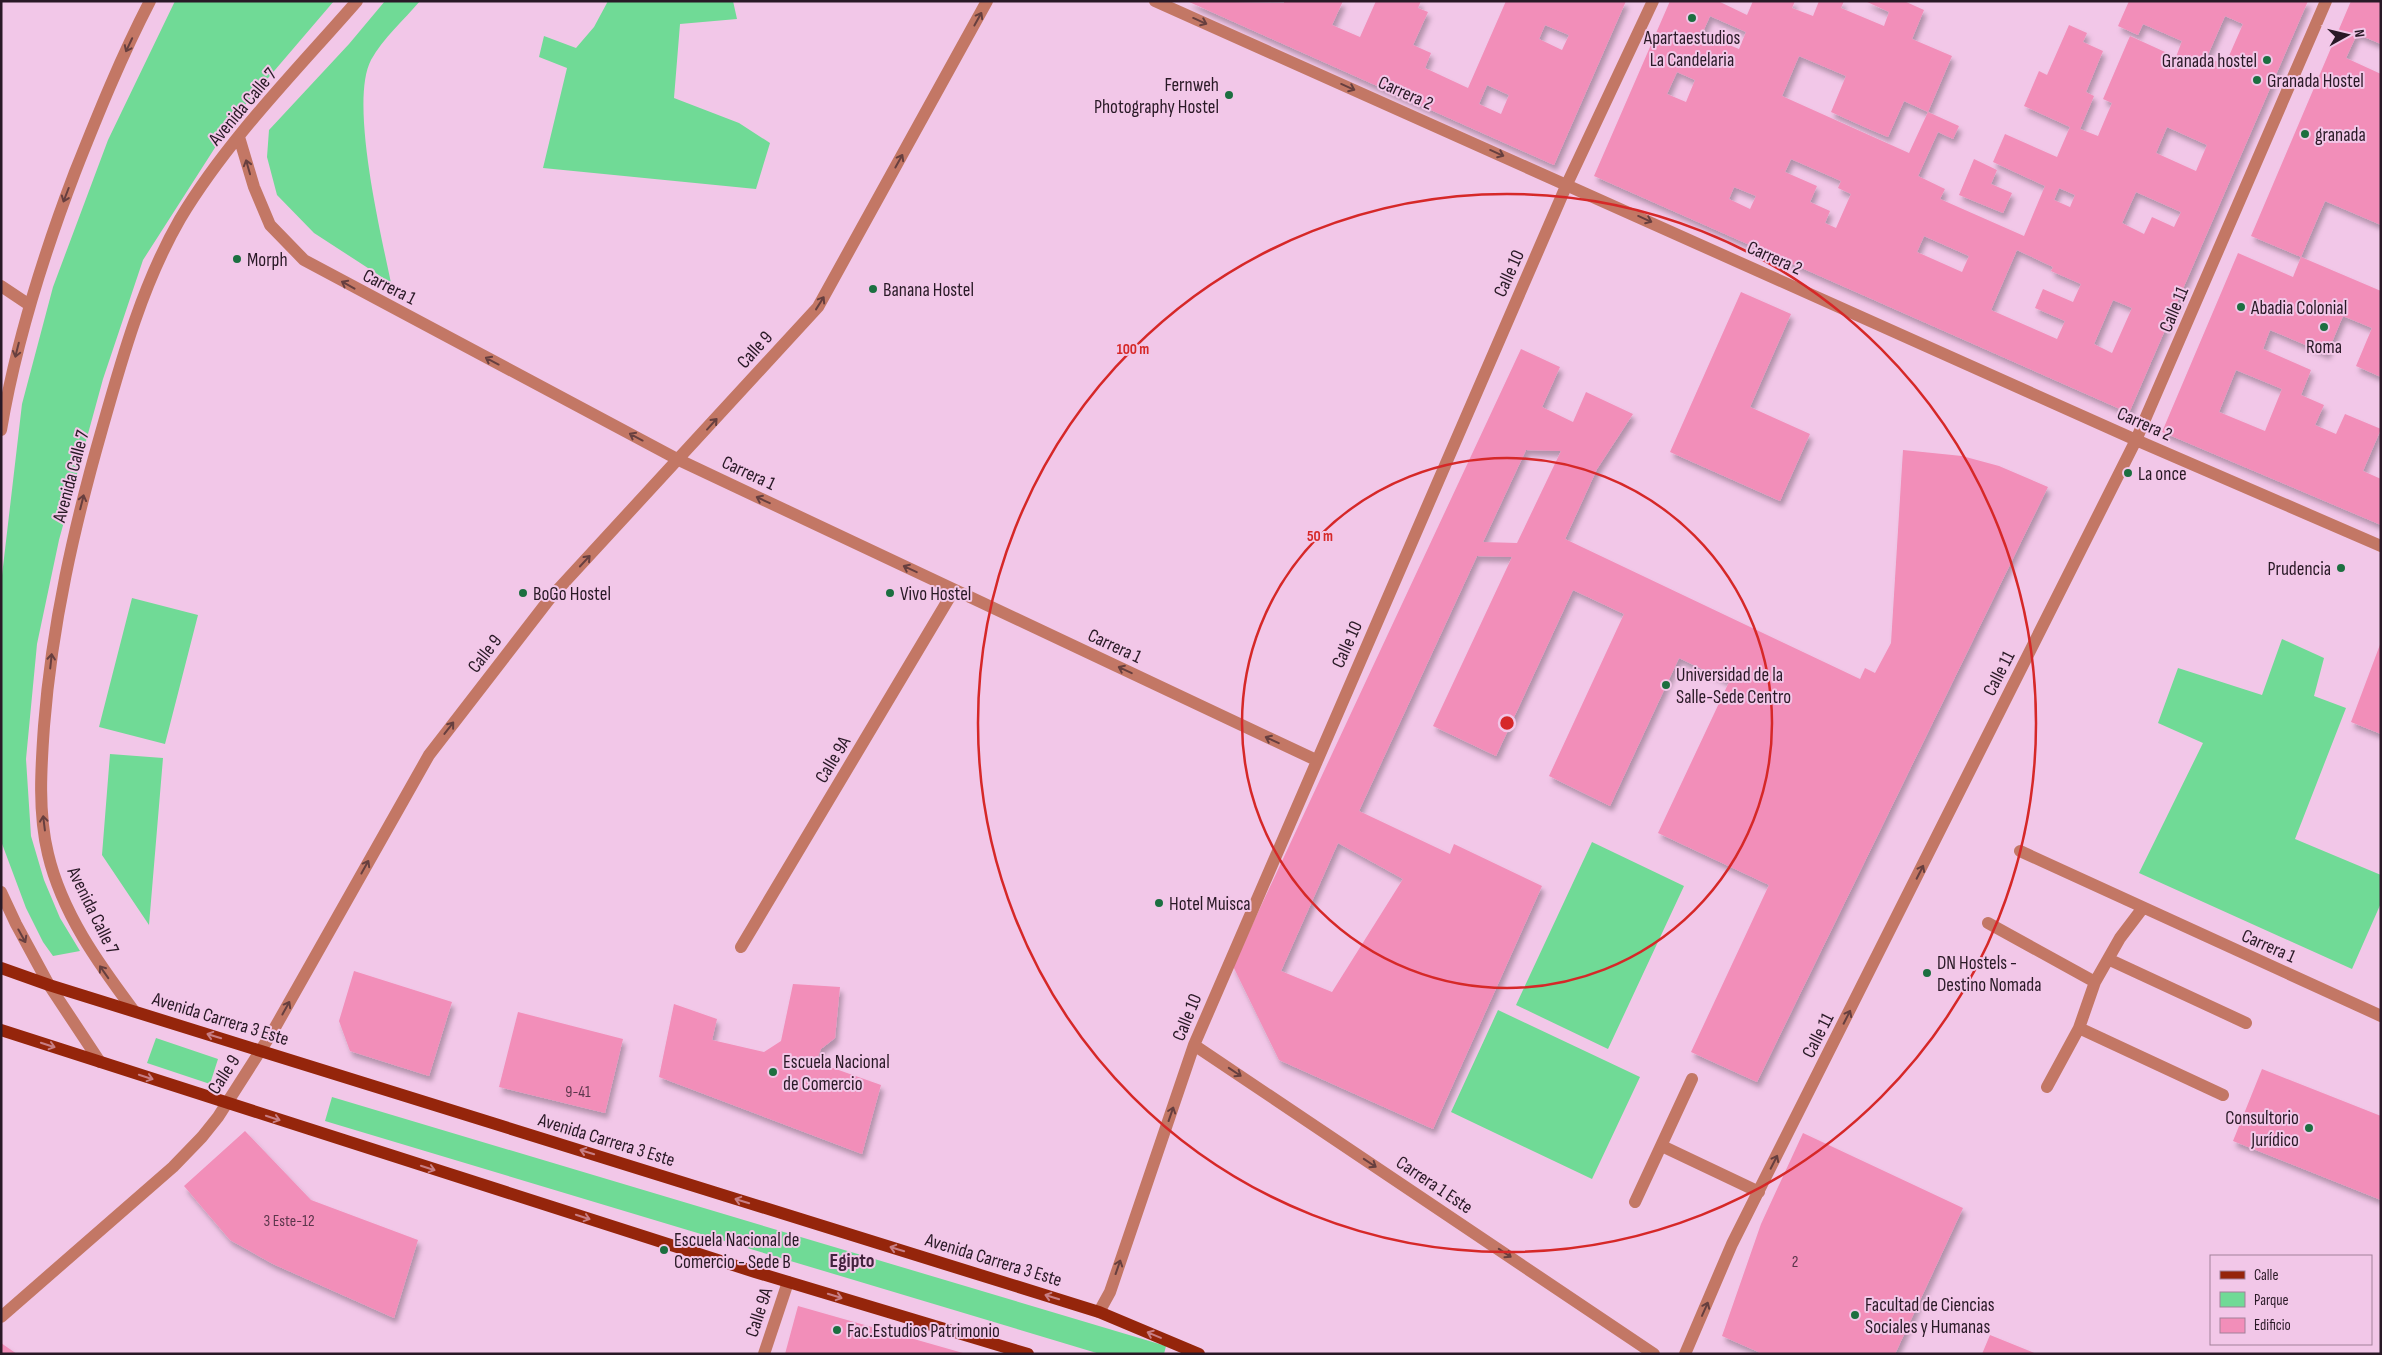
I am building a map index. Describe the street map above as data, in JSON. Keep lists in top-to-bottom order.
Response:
{
  "streets": {
    "main road": ["Avenida Carrera 3 Este"],
    "street": [
      "Carrera 2",
      "Avenida Calle 7",
      "Calle 10",
      "Carrera 1",
      "Calle 11",
      "Calle 9",
      "Calle 9A",
      "Carrera 1 Este"
    ]
  },
  "crossings": [
    ["Carrera 2", "Calle 10"],
    ["Carrera 2", "Calle 11"],
    ["Avenida Calle 7", "Carrera 1"],
    ["Avenida Calle 7", "Avenida Carrera 3 Este"],
    ["Calle 10", "Carrera 1"],
    ["Calle 10", "Avenida Carrera 3 Este"],
    ["Calle 10", "Carrera 1 Este"],
    ["Carrera 1", "Calle 9"],
    ["Carrera 1", "Calle 9A"],
    ["Calle 9", "Avenida Carrera 3 Este"]
  ],
  "one_way": [
    "Carrera 2",
    "Avenida Calle 7",
    "Carrera 1",
    "Calle 11",
    "Calle 9",
    "Carrera 1 Este"
  ],
  "districts": ["Egipto"],
  "places": [
    "Apartaestudios La Candelaria",
    "Granada hostel",
    "Granada Hostel",
    "Fernweh Photography Hostel",
    "granada",
    "Morph",
    "Banana Hostel",
    "Abadia Colonial",
    "Roma",
    "La once",
    "Prudencia",
    "BoGo Hostel",
    "Vivo Hostel",
    "Universidad de la Salle-Sede Centro",
    "Hotel Muisca",
    "DN Hostels - Destino Nomada",
    "Escuela Nacional de Comercio",
    "Consultorio Jurídico",
    "Escuela Nacional de Comercio - Sede B",
    "Facultad de Ciencias Sociales y Humanas",
    "Fac.Estudios Patrimonio"
  ],
  "house_numbers": ["9-41", "3 Este-12", "2"],
  "legend": ["Calle", "Parque", "Edificio"],
  "north": "right",
  "rings": ["100 m", "50 m"]
}
